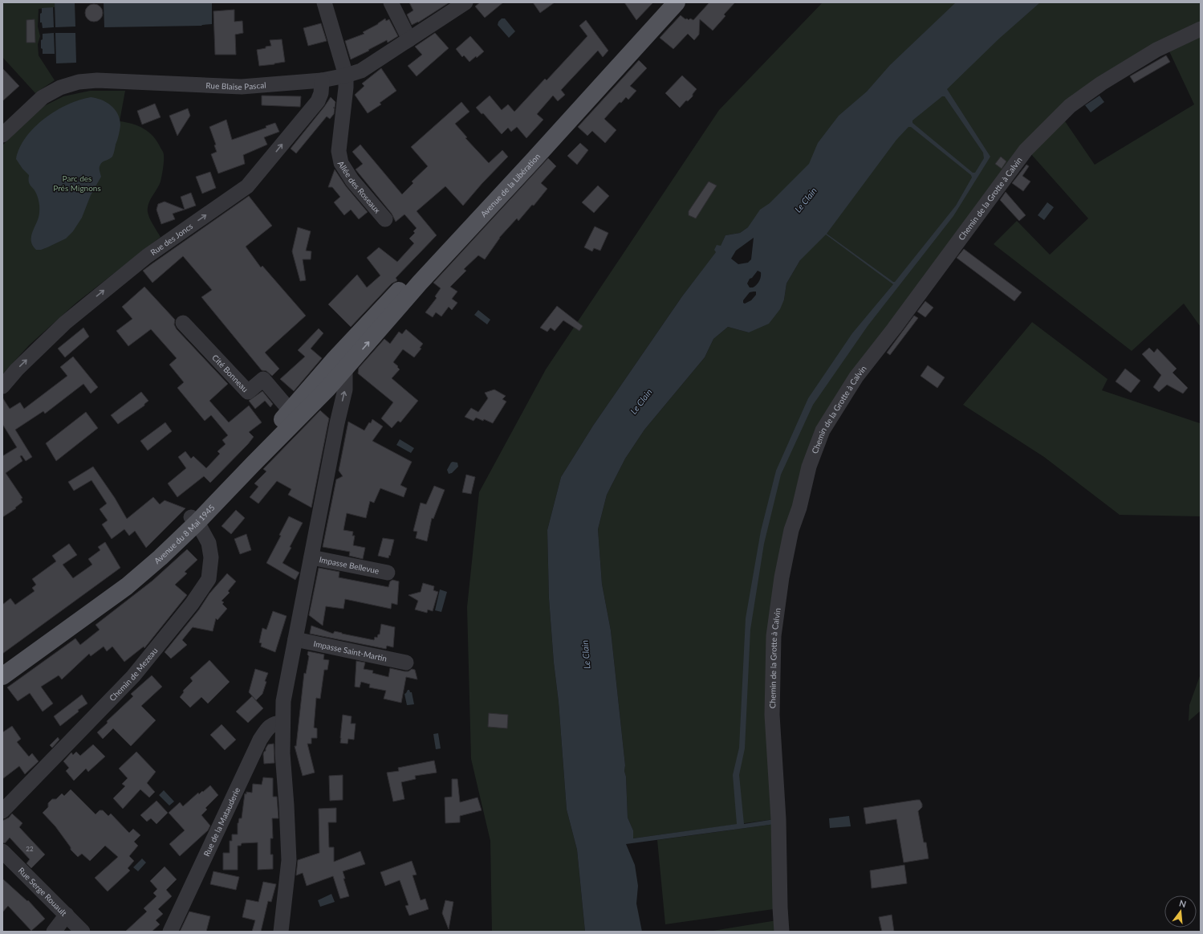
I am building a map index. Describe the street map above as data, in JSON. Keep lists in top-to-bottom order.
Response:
{
  "streets": {
    "main road": ["Avenue de la Libération", "Avenue du 8 Mai 1945"],
    "street": [
      "Rue Blaise Pascal",
      "Allée des Roseaux",
      "Chemin de la Grotte à Calvin",
      "Rue des Joncs",
      "Cité Bonneau",
      "Impasse Bellevue",
      "Impasse Saint-Martin",
      "Chemin de Mezeau",
      "Rue de la Matauderie",
      "Rue Serge Rouault"
    ]
  },
  "crossings": [
    ["Rue Blaise Pascal", "Allée des Roseaux"],
    ["Rue Blaise Pascal", "Rue des Joncs"],
    ["Avenue de la Libération", "Avenue du 8 Mai 1945"],
    ["Cité Bonneau", "Avenue du 8 Mai 1945"],
    ["Avenue du 8 Mai 1945", "Chemin de Mezeau"]
  ],
  "one_way": ["Rue des Joncs"],
  "water": ["Le Clain"],
  "parks": ["Parc des Prés Mignons"],
  "house_numbers": ["22"],
  "north": "top"
}
